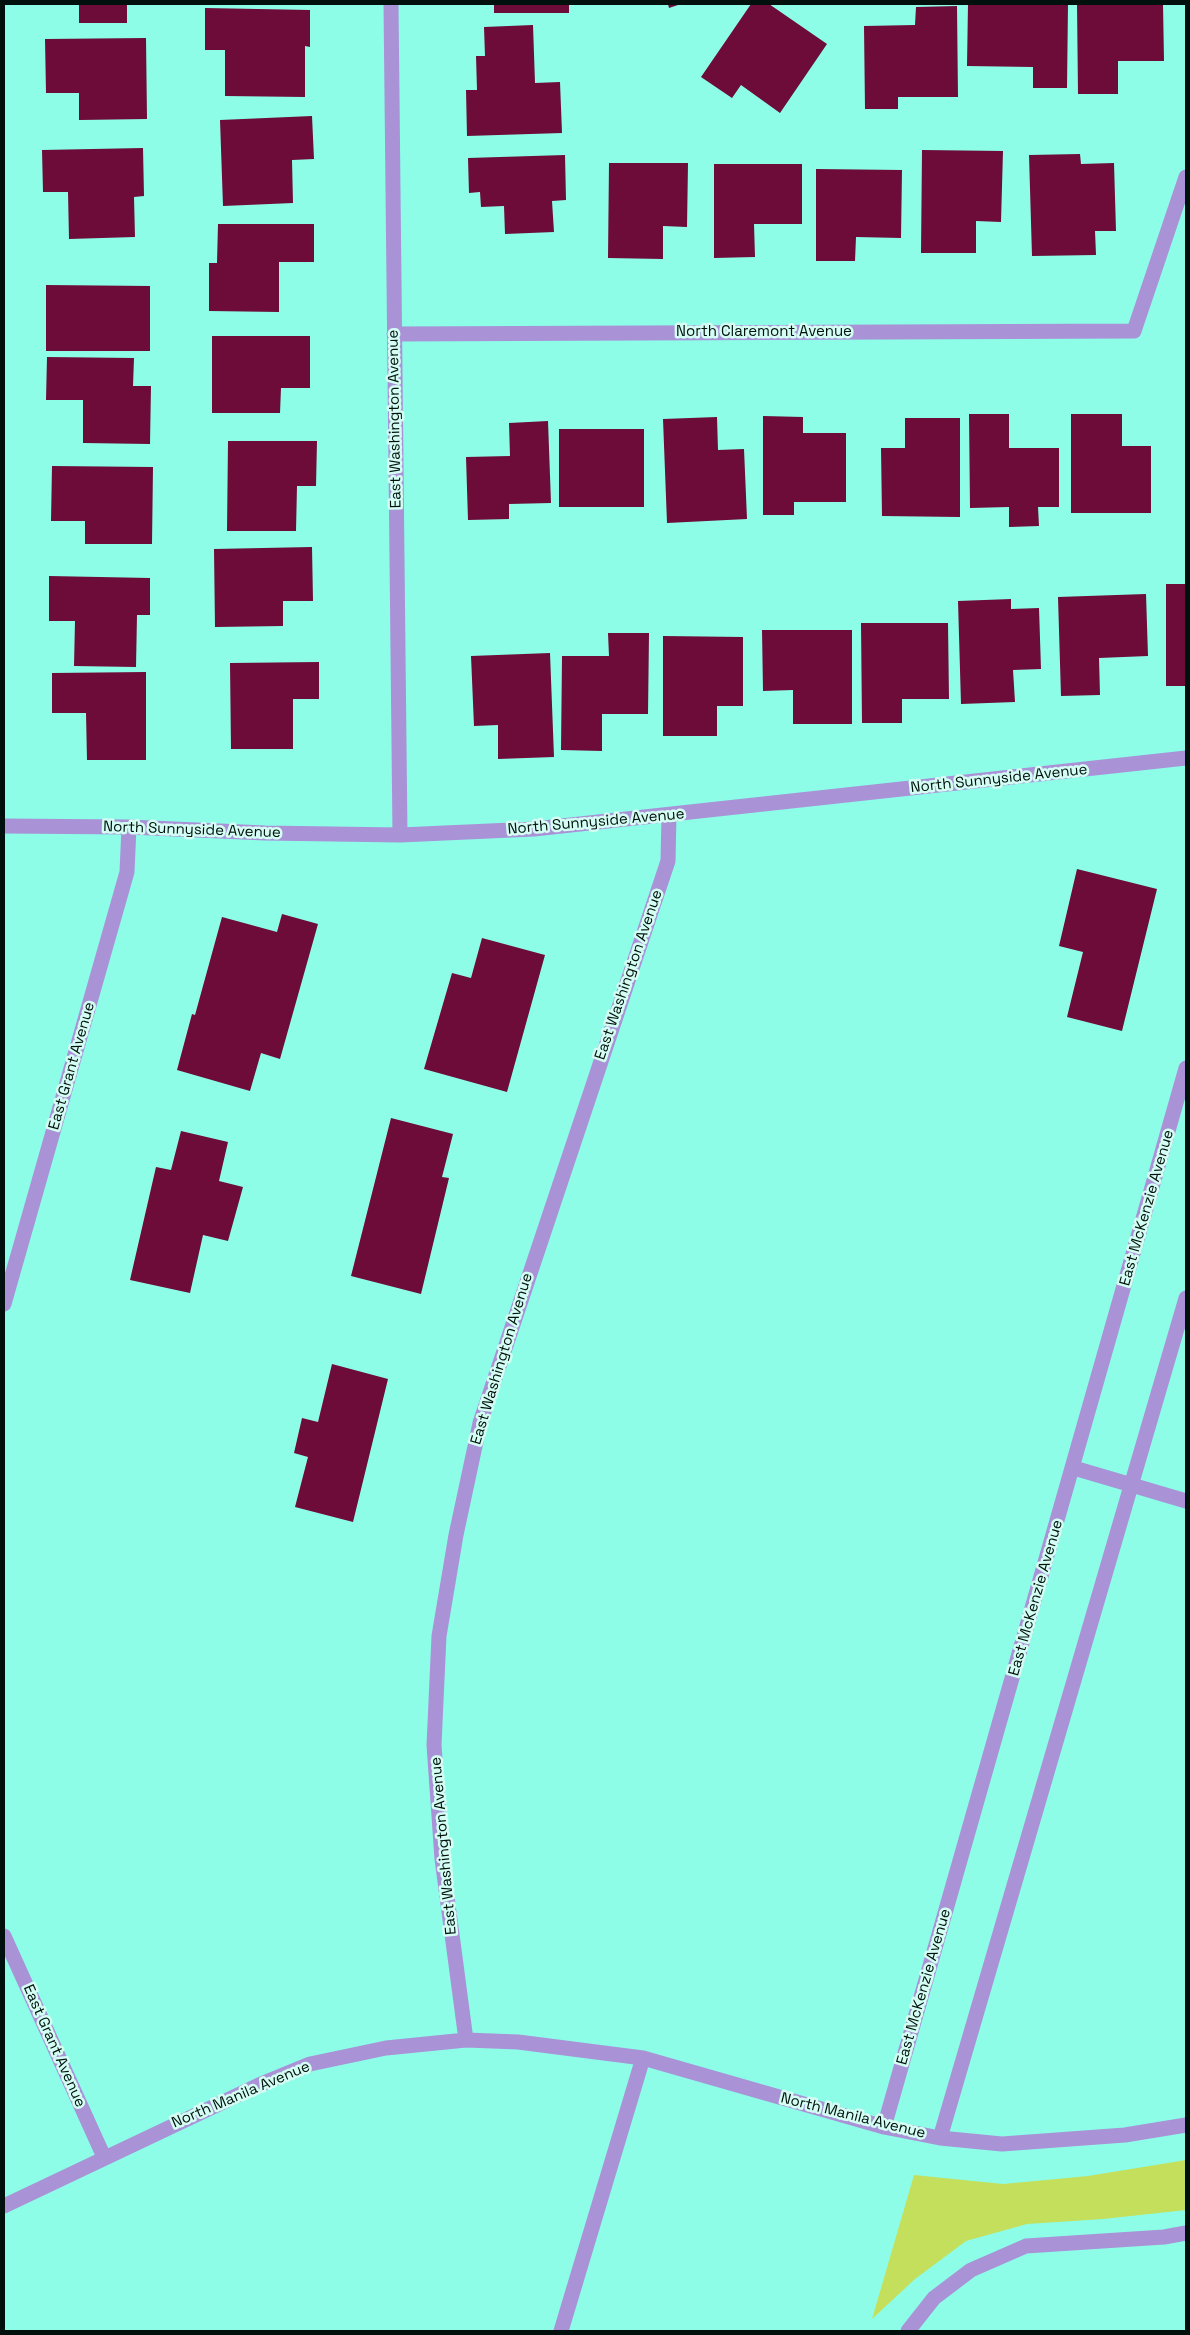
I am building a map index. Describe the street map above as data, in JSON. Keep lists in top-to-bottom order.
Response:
{
  "streets": {
    "street": [
      "North Claremont Avenue",
      "East Washington Avenue",
      "North Sunnyside Avenue",
      "East Grant Avenue",
      "East McKenzie Avenue",
      "North Manila Avenue"
    ]
  },
  "crossings": [
    ["North Claremont Avenue", "East Washington Avenue"],
    ["East Washington Avenue", "North Sunnyside Avenue"],
    ["East Washington Avenue", "North Manila Avenue"],
    ["North Sunnyside Avenue", "East Grant Avenue"],
    ["East Grant Avenue", "North Manila Avenue"],
    ["East McKenzie Avenue", "North Manila Avenue"]
  ]
}
